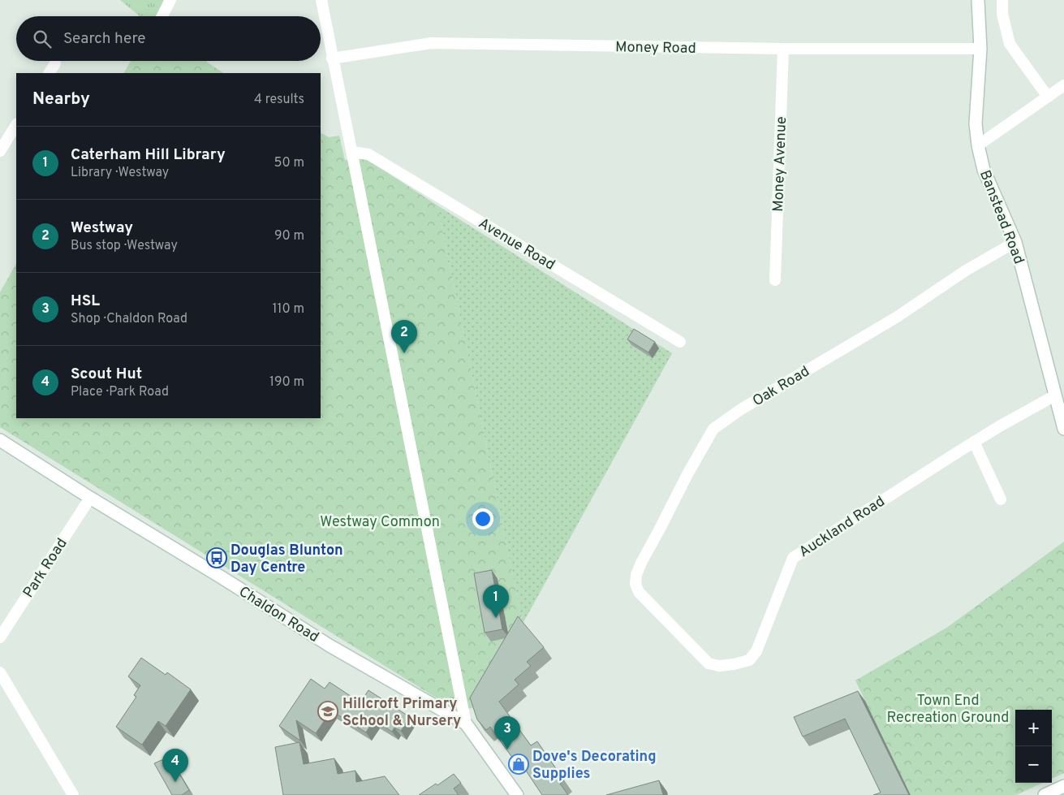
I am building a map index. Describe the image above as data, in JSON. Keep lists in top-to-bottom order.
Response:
{
  "streets": {
    "main road": ["Banstead Road", "Chaldon Road"],
    "street": [
      "Money Road",
      "Money Avenue",
      "Avenue Road",
      "Oak Road",
      "Auckland Road",
      "Park Road"
    ]
  },
  "crossings": [
    ["Money Road", "Money Avenue"],
    ["Money Road", "Banstead Road"],
    ["Banstead Road", "Oak Road"],
    ["Banstead Road", "Auckland Road"],
    ["Oak Road", "Auckland Road"],
    ["Park Road", "Chaldon Road"]
  ],
  "parks": ["Westway Common", "Town End Recreation Ground"],
  "places": {
    "bus stop": ["Douglas Blunton Day Centre"],
    "school or university": ["Hillcroft Primary School & Nursery"],
    "shop": ["Dove's Decorating Supplies"]
  },
  "page": {
    "search": "Search here",
    "heading": ["Nearby", "4 results"],
    "list": [
      {
        "mark": "1",
        "name": "Caterham Hill Library",
        "note": "Library · Westway",
        "value": "50 m"
      },
      {
        "mark": "2",
        "name": "Westway",
        "note": "Bus stop · Westway",
        "value": "90 m"
      },
      {
        "mark": "3",
        "name": "HSL",
        "note": "Shop · Chaldon Road",
        "value": "110 m"
      },
      {
        "mark": "4",
        "name": "Scout Hut",
        "note": "Place · Park Road",
        "value": "190 m"
      }
    ],
    "pins": [
      "2",
      "1",
      "3",
      "4"
    ],
    "map_buttons": ["+", "−"]
  }
}
